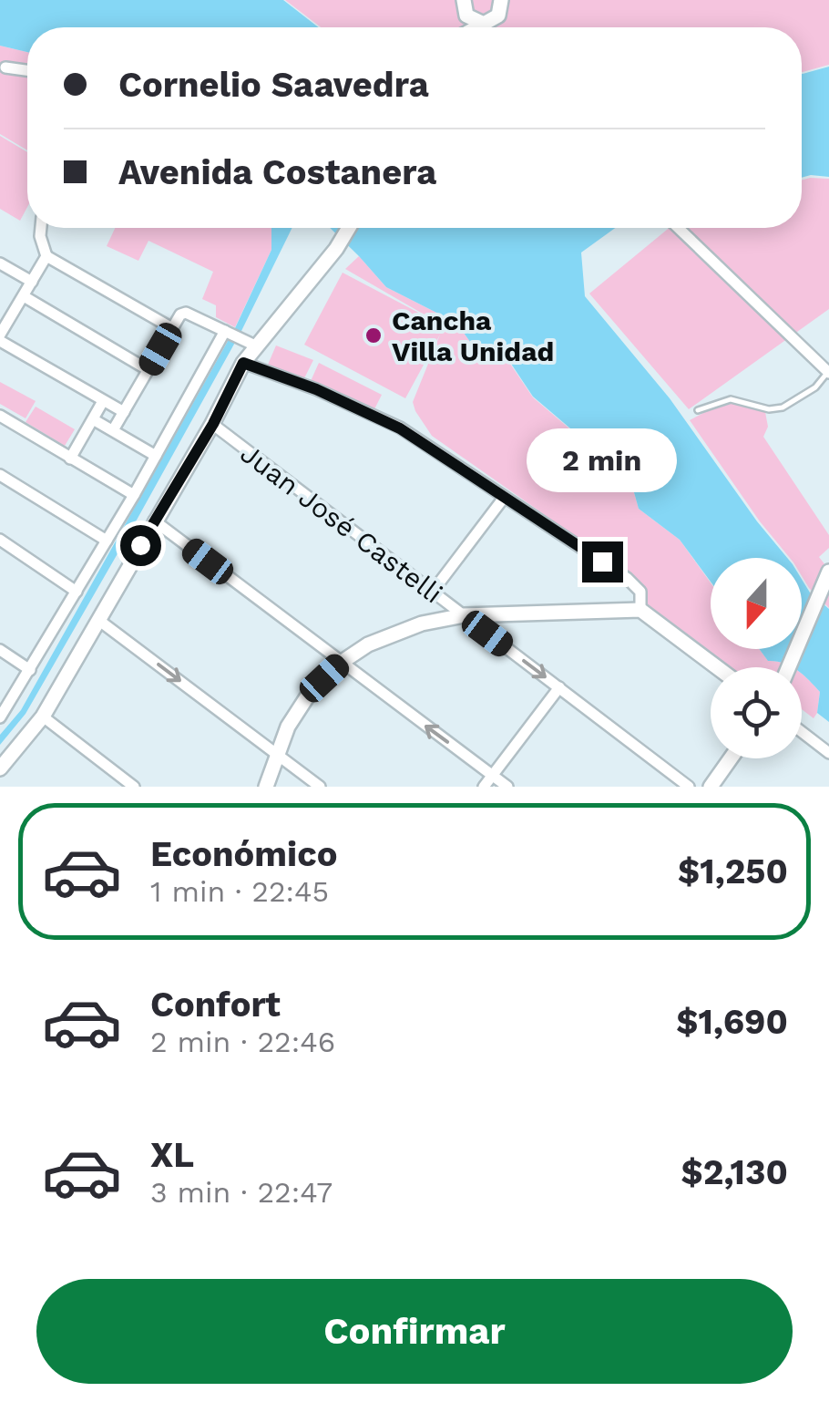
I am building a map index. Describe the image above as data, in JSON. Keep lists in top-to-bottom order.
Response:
{
  "streets": {
    "street": ["Juan José Castelli"]
  },
  "places": ["Cancha Villa Unidad"],
  "north": "bottom",
  "page": {
    "banner": ["Cornelio Saavedra", "Avenida Costanera"],
    "bubble": "2 min",
    "list": [
      {
        "name": "Económico",
        "note": "1 min · 22:45",
        "value": "$1,250"
      },
      {
        "name": "Confort",
        "note": "2 min · 22:46",
        "value": "$1,690"
      },
      {
        "name": "XL",
        "note": "3 min · 22:47",
        "value": "$2,130"
      }
    ],
    "buttons": "Confirmar"
  }
}
